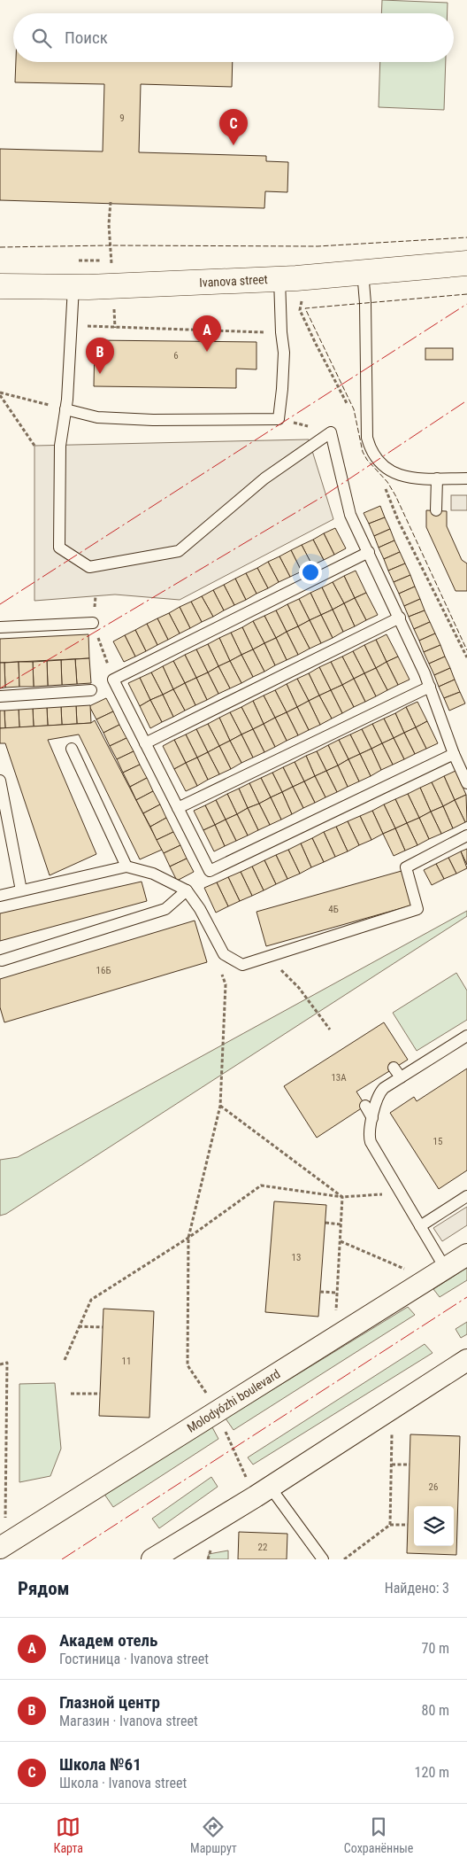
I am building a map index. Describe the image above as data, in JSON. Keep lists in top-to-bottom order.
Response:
{
  "streets": {
    "street": ["Ivanova street", "Molodyózhi boulevard"]
  },
  "house_numbers": [
    "9",
    "6",
    "4Б",
    "16Б",
    "13А",
    "15",
    "13",
    "11",
    "26",
    "22"
  ],
  "page": {
    "search": "Поиск",
    "pins": ["C", "A", "B"],
    "heading": ["Рядом", "Найдено: 3"],
    "list": [
      {
        "mark": "A",
        "name": "Академ отель",
        "note": "Гостиница · Ivanova street",
        "value": "70 m"
      },
      {
        "mark": "B",
        "name": "Глазной центр",
        "note": "Магазин · Ivanova street",
        "value": "80 m"
      },
      {
        "mark": "C",
        "name": "Школа №61",
        "note": "Школа · Ivanova street",
        "value": "120 m"
      }
    ],
    "nav": ["Карта", "Маршрут", "Сохранённые"]
  }
}
